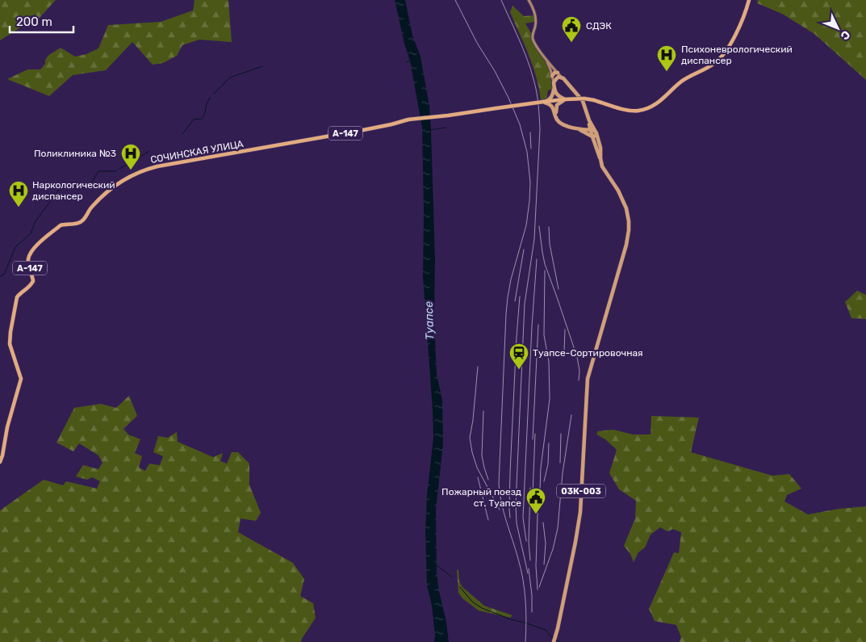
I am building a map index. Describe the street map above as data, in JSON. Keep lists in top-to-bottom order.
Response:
{
  "streets": {
    "highway": ["А-147", "СОЧИНСКАЯ УЛИЦА"],
    "main road": ["03К-003"]
  },
  "crossings": [
    ["А-147", "СОЧИНСКАЯ УЛИЦА"]
  ],
  "water": ["Туапсе"],
  "places": {
    "public building": ["СДЭК", "Пожарный поезд ст. Туапсе"],
    "hospital": ["Психоневрологический диспансер", "Поликлиника №3", "Наркологический диспансер"],
    "station": ["Туапсе-Сортировочная"]
  },
  "scale_bar": "200 m",
  "north": "bottom right"
}
